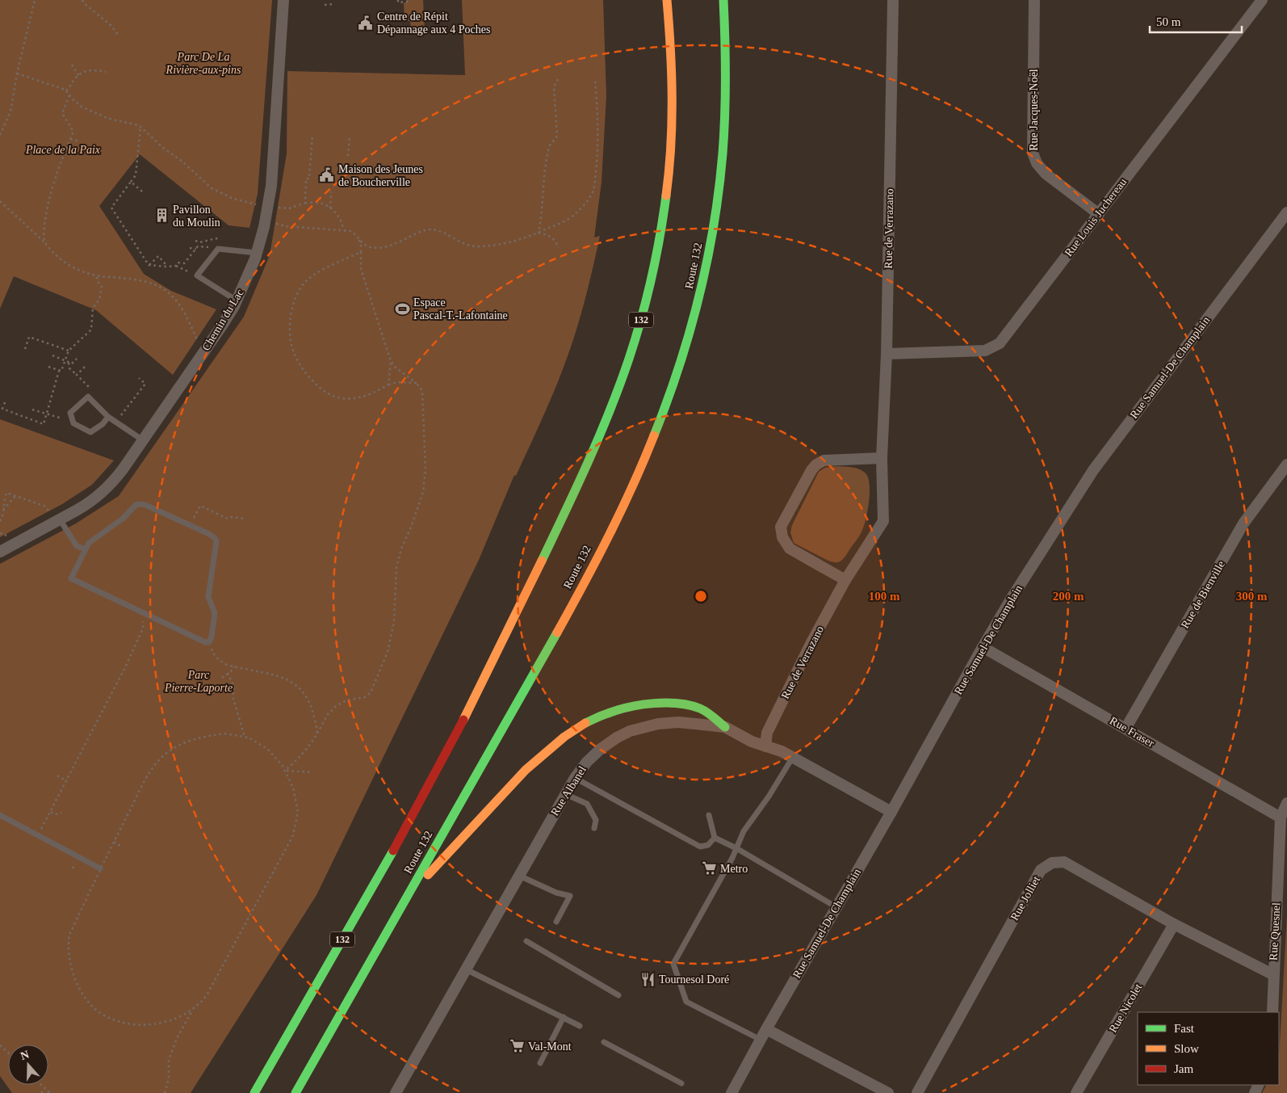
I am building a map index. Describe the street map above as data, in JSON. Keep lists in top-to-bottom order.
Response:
{
  "streets": {
    "highway": ["Route 132", "132"],
    "street": [
      "Rue Jacques-Noël",
      "Rue Louis Juchereau",
      "Rue de Verrazano",
      "Chemin du Lac",
      "Rue Samuel-De Champlain",
      "Rue de Bienville",
      "Rue Fraser",
      "Rue Albanel",
      "Rue Jolliet",
      "Rue Quesnel",
      "Rue Nicolet"
    ]
  },
  "crossings": [
    ["Rue Jacques-Noël", "Rue Louis Juchereau"],
    ["Rue Louis Juchereau", "Rue de Verrazano"],
    ["Rue de Verrazano", "Rue Albanel"],
    ["Rue Samuel-De Champlain", "Rue Fraser"],
    ["Rue Samuel-De Champlain", "Rue Albanel"],
    ["Rue de Bienville", "Rue Fraser"],
    ["Rue Fraser", "Rue Quesnel"],
    ["Rue Jolliet", "Rue Quesnel"],
    ["Rue Jolliet", "Rue Nicolet"]
  ],
  "parks": ["Parc De La Rivière-aux-pins", "Place de la Paix", "Parc Pierre-Laporte"],
  "places": {
    "public building": ["Centre de Répit Dépannage aux 4 Poches", "Maison des Jeunes de Boucherville"],
    "building": ["Pavillon du Moulin"],
    "sports": ["Espace Pascal-T.-Lafontaine"],
    "supermarket": ["Metro", "Val-Mont"],
    "restaurant": ["Tournesol Doré"]
  },
  "legend": ["Fast", "Slow", "Jam"],
  "scale_bar": "50 m",
  "north": "top",
  "rings": ["100 m", "200 m", "300 m"]
}
